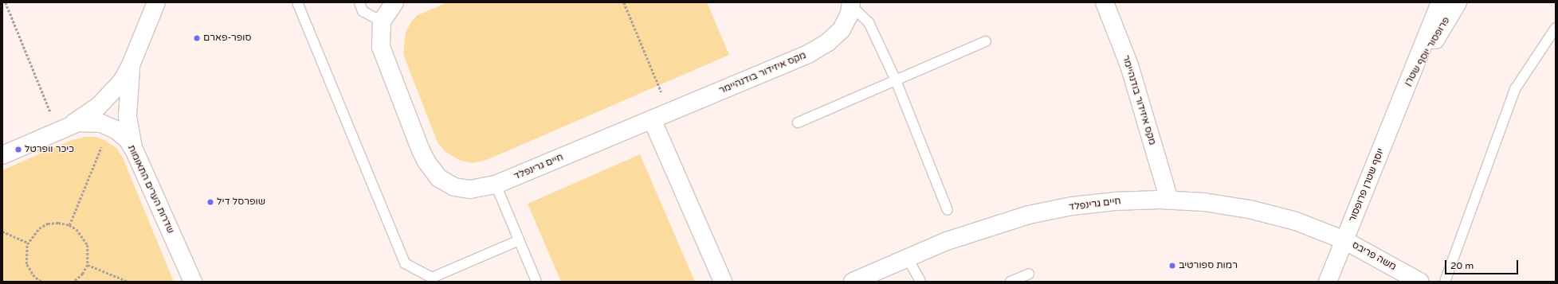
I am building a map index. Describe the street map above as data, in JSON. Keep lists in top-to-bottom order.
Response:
{
  "streets": {
    "street": [
      "פרופסור יוסף שטרן",
      "מקס איזידור בודנהיימר",
      "חיים גרינפלד",
      "יוסף שטרן פרופסור",
      "שדרות הערים התאומות",
      "משה פריבס"
    ]
  },
  "crossings": [
    ["פרופסור יוסף שטרן", "יוסף שטרן פרופסור"],
    ["מקס איזידור בודנהיימר", "חיים גרינפלד"],
    ["חיים גרינפלד", "יוסף שטרן פרופסור"],
    ["חיים גרינפלד", "משה פריבס"],
    ["יוסף שטרן פרופסור", "משה פריבס"]
  ],
  "places": [
    "סופר-פארם",
    "כיכר וופרטל",
    "שופרסל דיל",
    "רמות ספורטיב"
  ],
  "scale_bar": "20 m"
}
